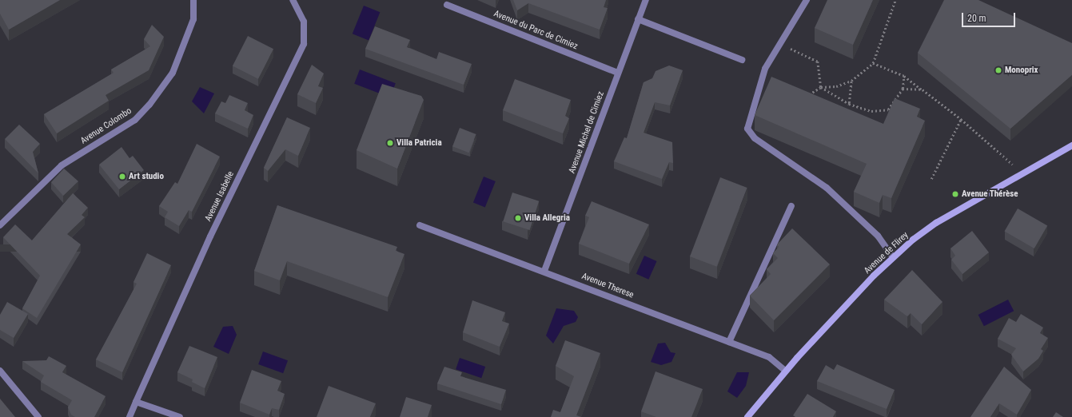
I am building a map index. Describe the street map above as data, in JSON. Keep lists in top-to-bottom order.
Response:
{
  "streets": {
    "main road": ["Avenue de Flirey"],
    "street": [
      "Avenue du Parc de Cimiez",
      "Avenue Colombo",
      "Avenue Michel de Cimiez",
      "Avenue Isabelle",
      "Avenue Therese"
    ]
  },
  "crossings": [
    ["Avenue du Parc de Cimiez", "Avenue Michel de Cimiez"],
    ["Avenue Michel de Cimiez", "Avenue Therese"],
    ["Avenue de Flirey", "Avenue Therese"]
  ],
  "places": [
    "Monoprix",
    "Villa Patricia",
    "Art studio",
    "Avenue Thérèse",
    "Villa Allegria"
  ],
  "scale_bar": "20 m"
}
